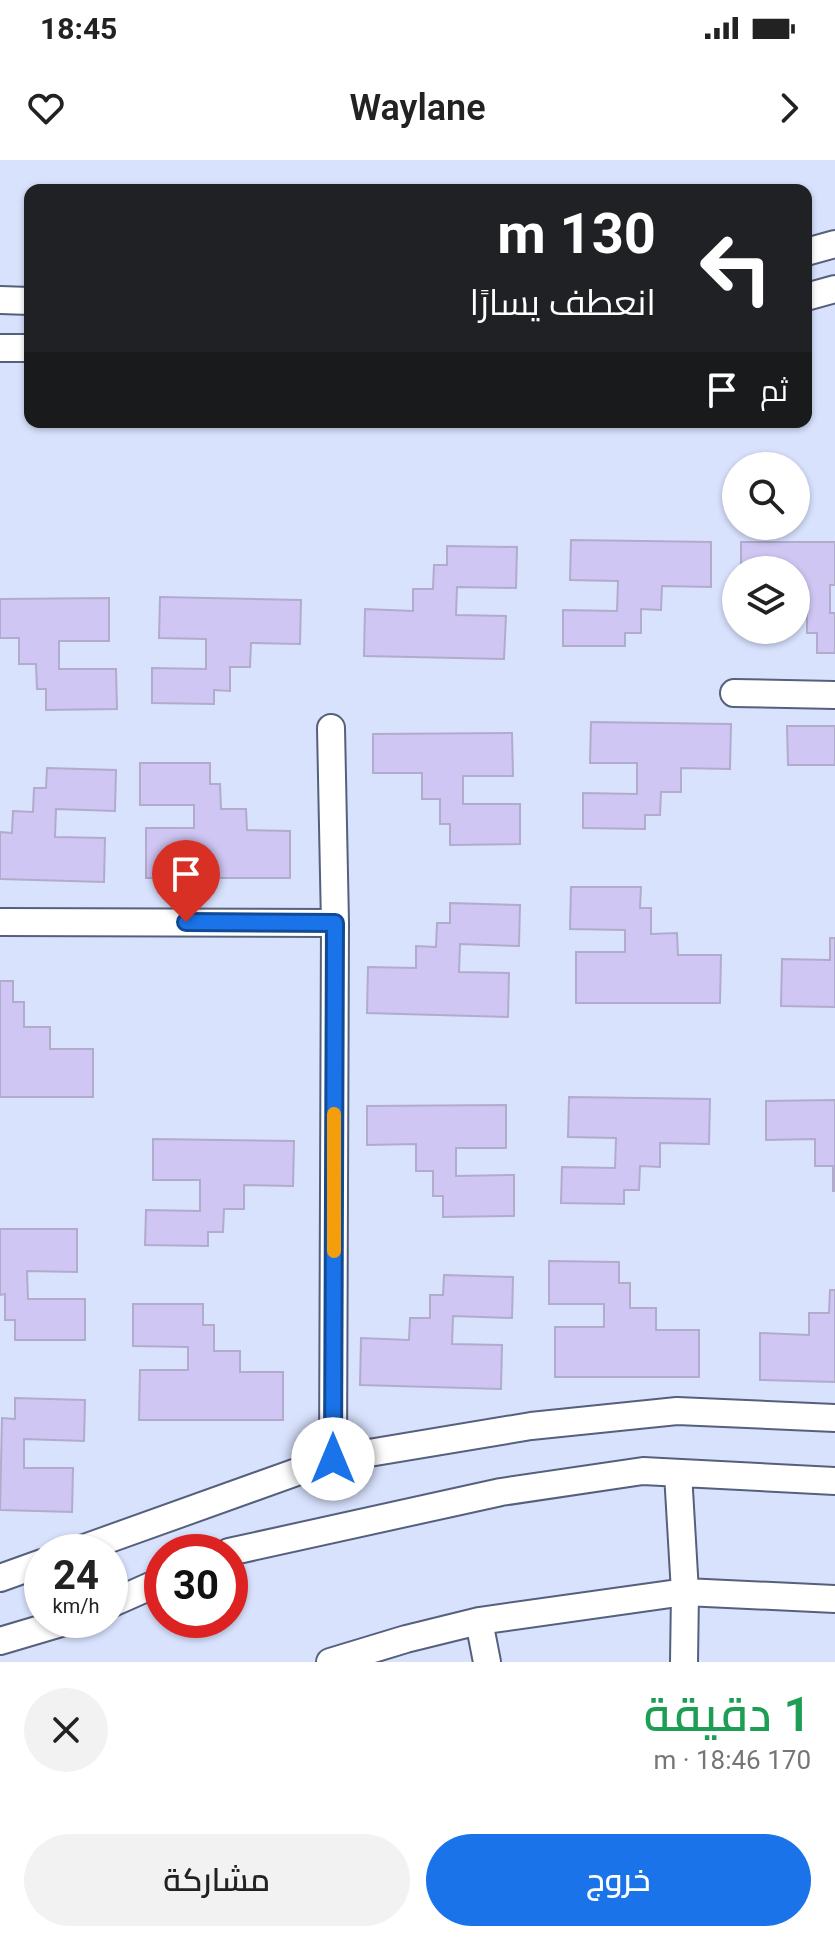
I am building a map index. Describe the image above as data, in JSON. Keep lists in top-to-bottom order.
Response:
{
  "page": {
    "status": "18:45",
    "header": "Waylane",
    "turn": ["130 m", "انعطف يسارًا"],
    "then": "ثم",
    "speed": "24 km/h",
    "limit": "30",
    "heading": ["1 دقيقة", "170 m · 18:46"],
    "buttons": ["خروج", "مشاركة"]
  }
}
